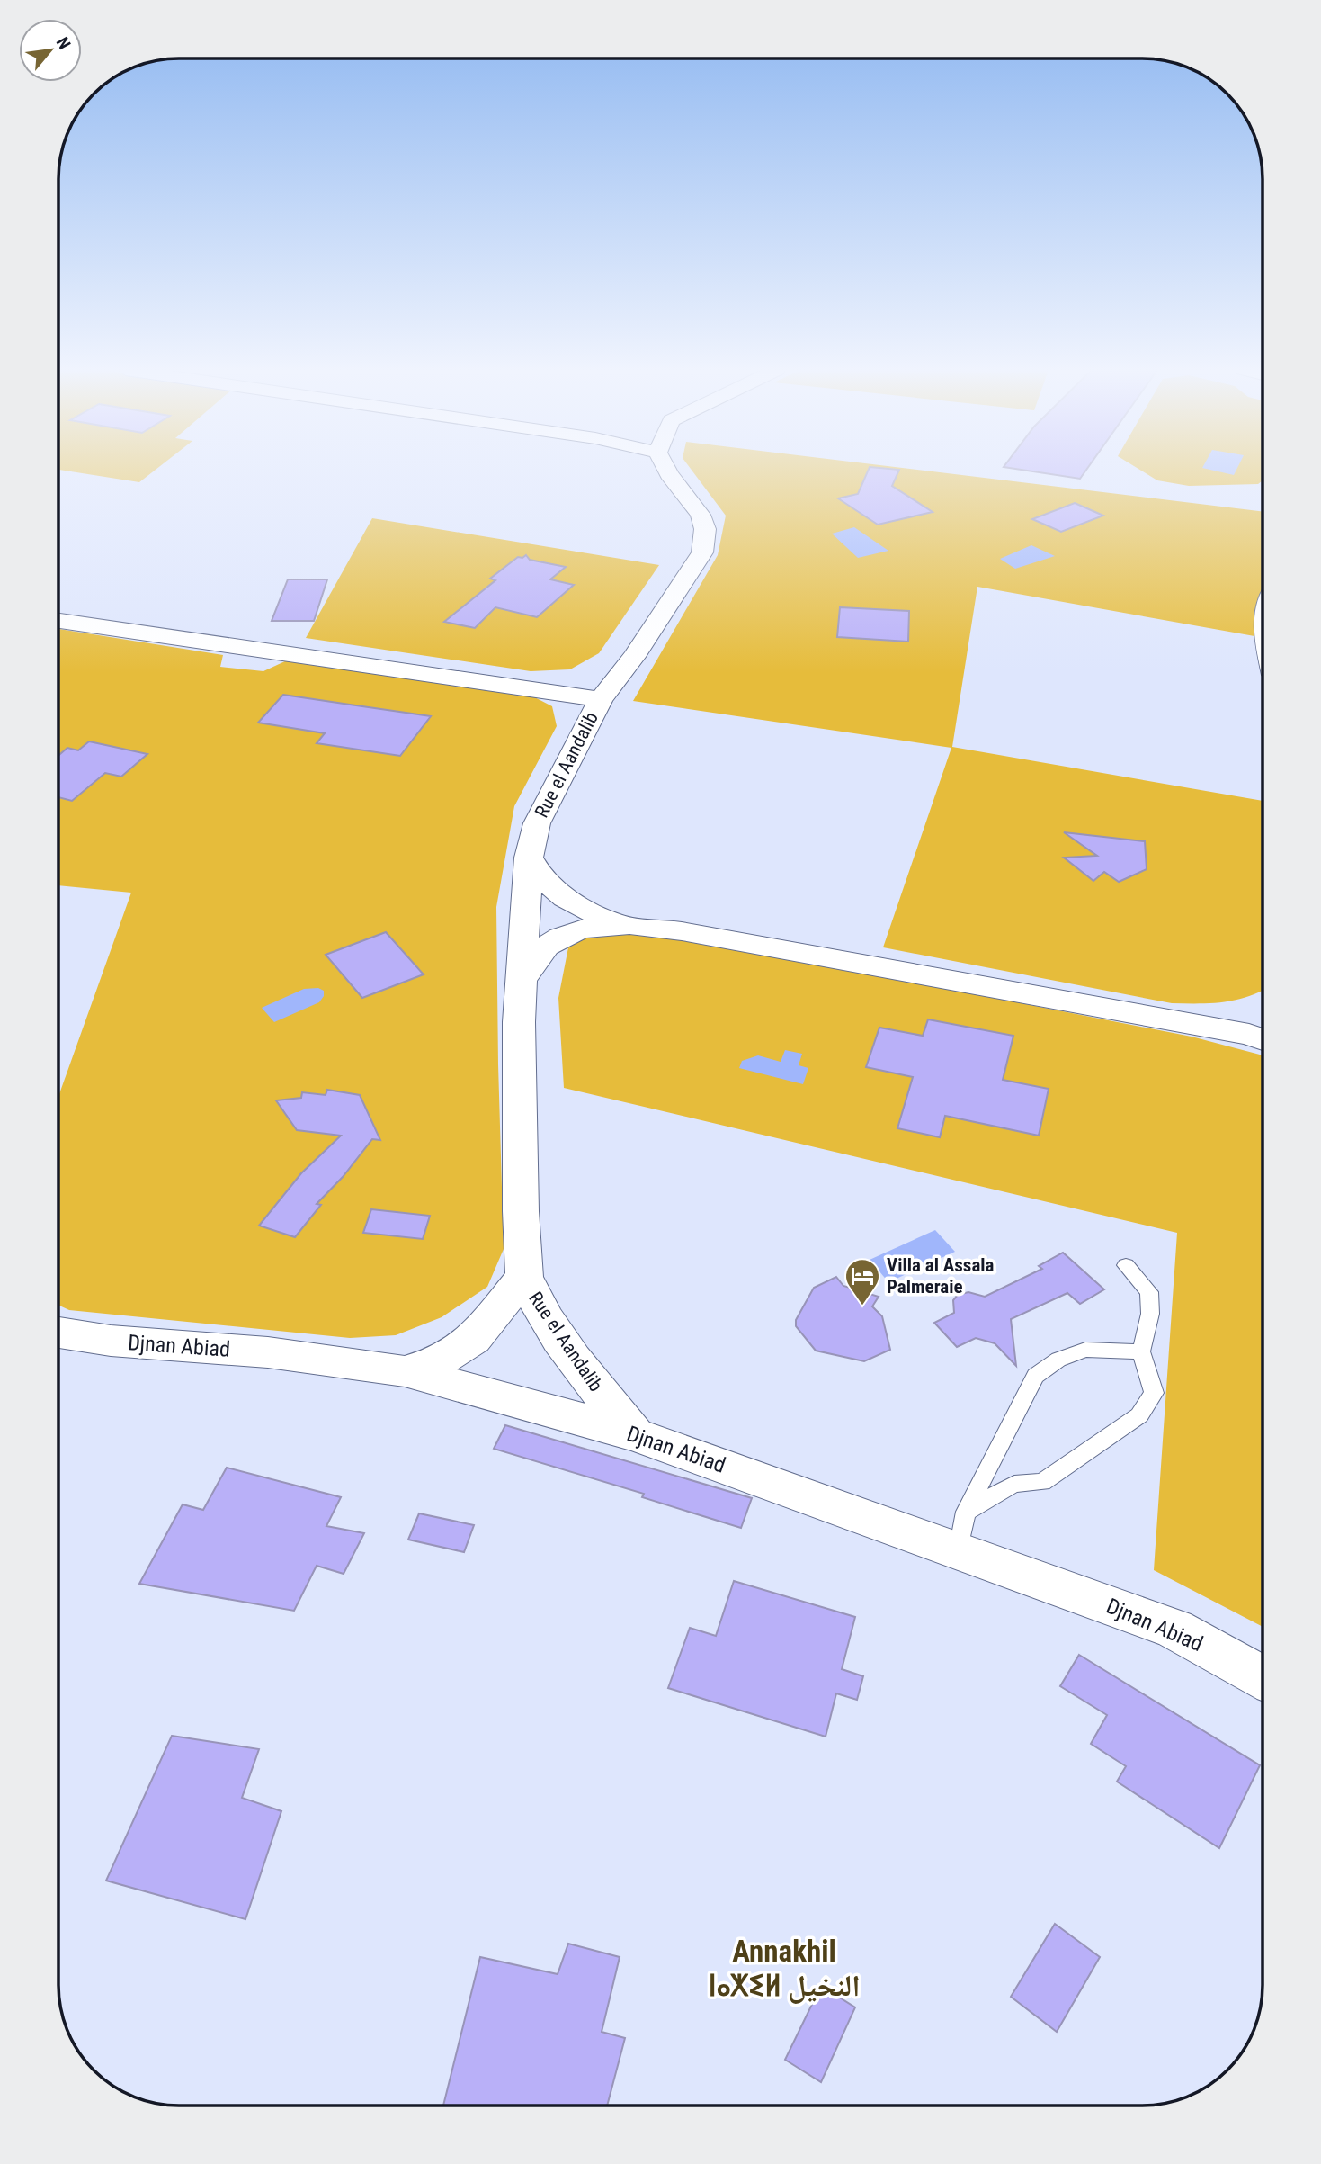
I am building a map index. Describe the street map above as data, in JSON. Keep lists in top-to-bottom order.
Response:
{
  "streets": {
    "street": ["Rue el Aandalib", "Djnan Abiad"]
  },
  "crossings": [
    ["Rue el Aandalib", "Djnan Abiad"]
  ],
  "districts": ["Annakhil ⵏⴰⵅⵉⵍ النخيل"],
  "places": {
    "hotel": ["Villa al Assala Palmeraie"]
  },
  "north": "top right"
}
